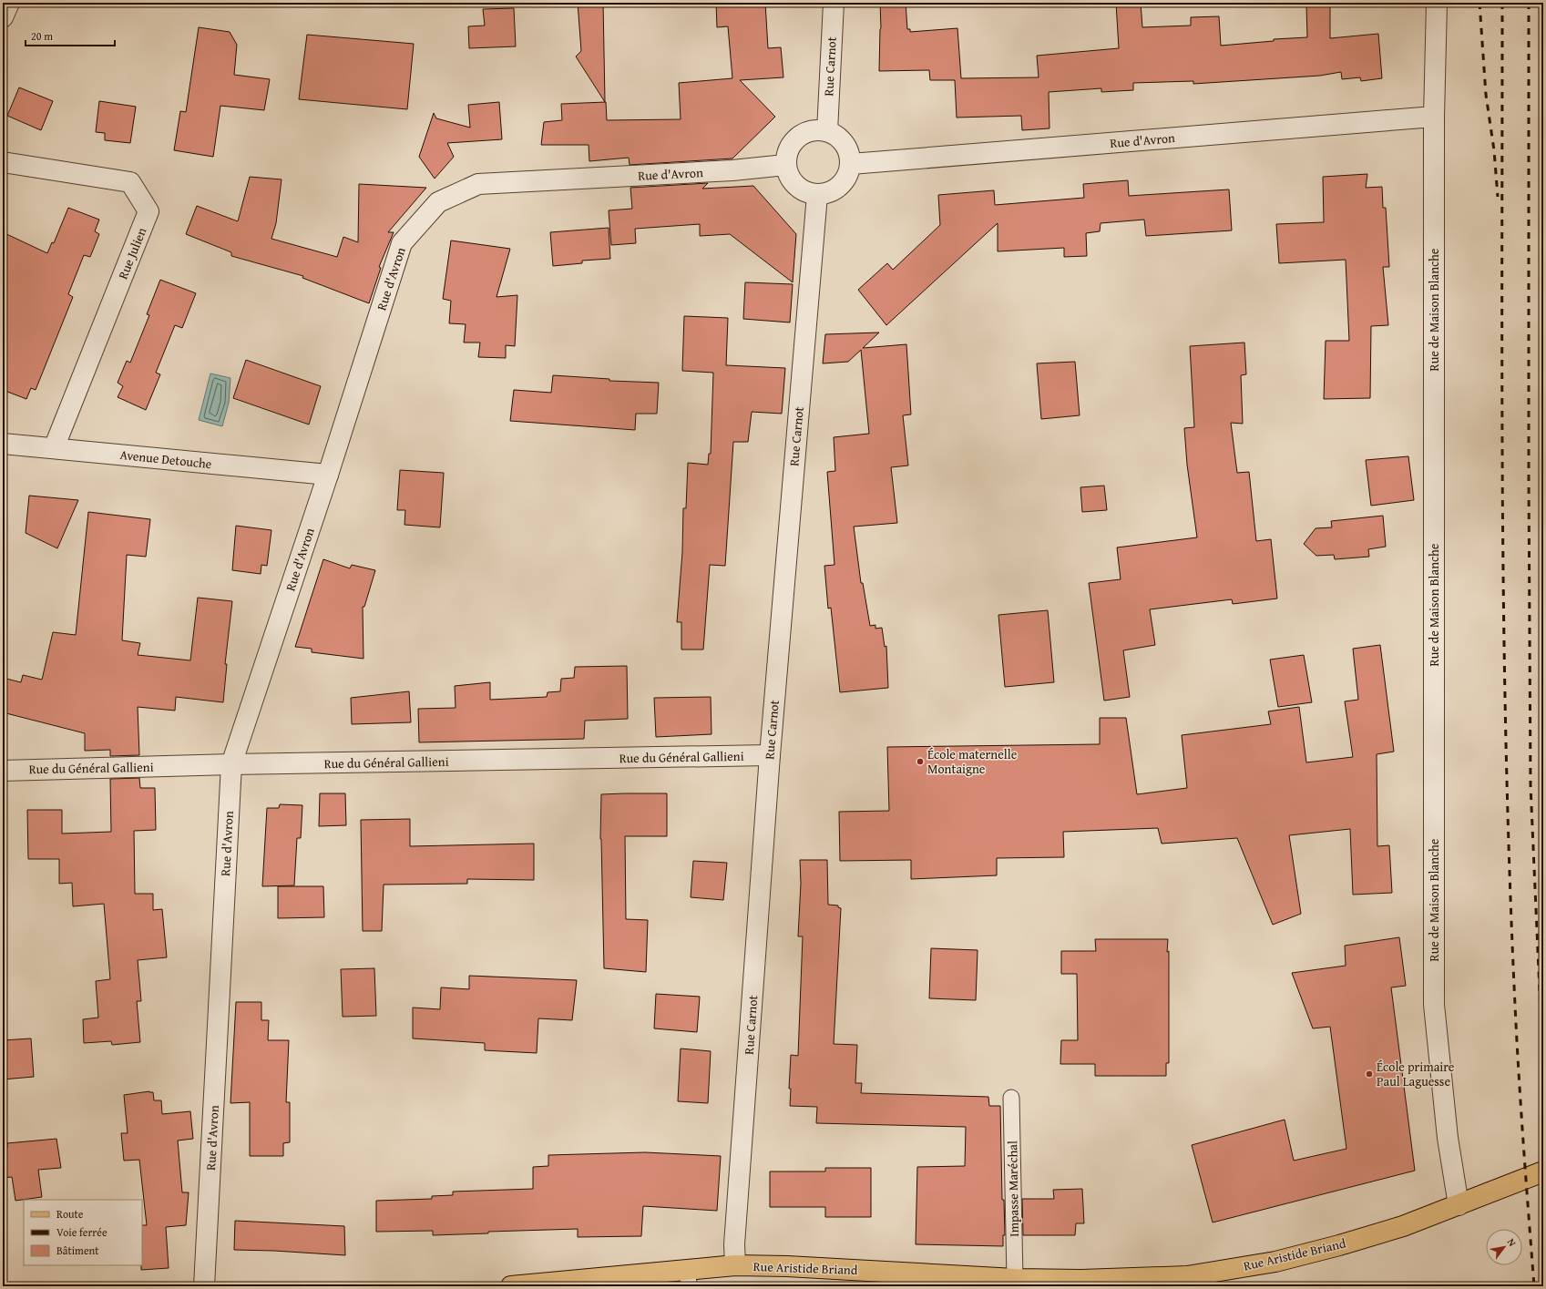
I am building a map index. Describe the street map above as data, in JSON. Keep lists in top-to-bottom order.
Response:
{
  "streets": {
    "main road": ["Rue Aristide Briand"],
    "street": [
      "Rue Carnot",
      "Rue d'Avron",
      "Rue Julien",
      "Rue de Maison Blanche",
      "Avenue Detouche",
      "Rue du Général Gallieni"
    ],
    "lane": ["Impasse Maréchal"]
  },
  "crossings": [
    ["Rue Carnot", "Rue d'Avron"],
    ["Rue Carnot", "Rue du Général Gallieni"],
    ["Rue Carnot", "Rue Aristide Briand"],
    ["Rue d'Avron", "Rue de Maison Blanche"],
    ["Rue d'Avron", "Avenue Detouche"],
    ["Rue d'Avron", "Rue du Général Gallieni"],
    ["Rue Julien", "Avenue Detouche"],
    ["Rue de Maison Blanche", "Rue Aristide Briand"],
    ["Impasse Maréchal", "Rue Aristide Briand"]
  ],
  "places": ["École maternelle Montaigne", "École primaire Paul Laguesse"],
  "legend": ["Route", "Voie ferrée", "Bâtiment"],
  "scale_bar": "20 m",
  "north": "top right"
}
